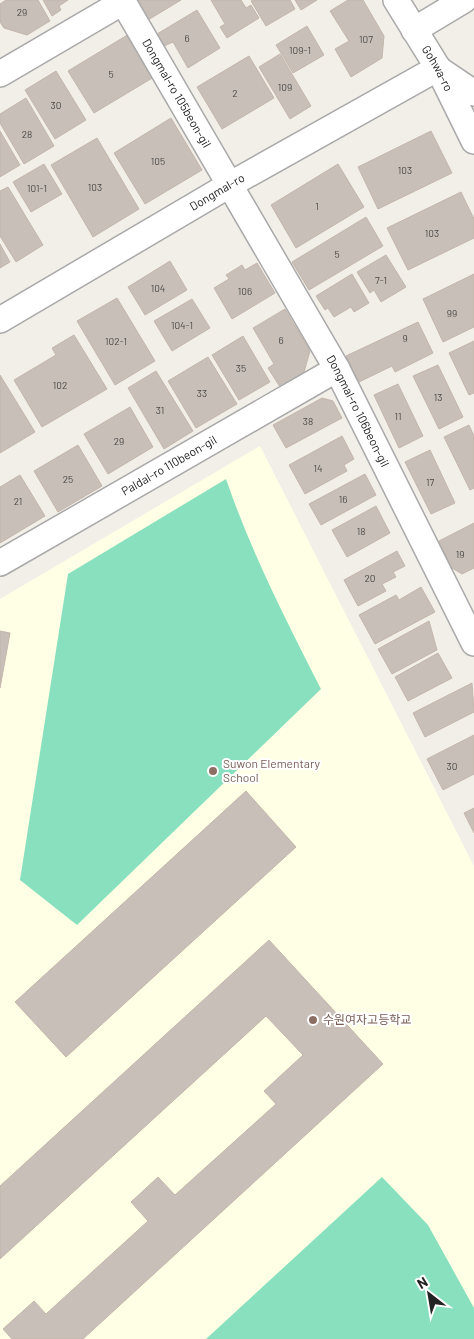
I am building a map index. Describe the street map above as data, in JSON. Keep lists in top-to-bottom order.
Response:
{
  "streets": {
    "street": [
      "Gohwa-ro",
      "Dongmal-ro 105beon-gil",
      "Dongmal-ro",
      "Dongmal-ro 106beon-gil",
      "Paldal-ro 110beon-gil"
    ]
  },
  "crossings": [
    ["Gohwa-ro", "Dongmal-ro"],
    ["Dongmal-ro 105beon-gil", "Dongmal-ro"],
    ["Dongmal-ro 105beon-gil", "Dongmal-ro 106beon-gil"],
    ["Dongmal-ro", "Dongmal-ro 106beon-gil"],
    ["Dongmal-ro 106beon-gil", "Paldal-ro 110beon-gil"]
  ],
  "places": ["Suwon Elementary School", "수원여자고등학교"],
  "house_numbers": [
    "29",
    "6",
    "107",
    "109-1",
    "5",
    "109",
    "2",
    "30",
    "28",
    "105",
    "103",
    "103",
    "101-1",
    "1",
    "103",
    "5",
    "7-1",
    "104",
    "106",
    "99",
    "104-1",
    "9",
    "6",
    "102-1",
    "35",
    "102",
    "33",
    "13",
    "31",
    "11",
    "38",
    "29",
    "14",
    "25",
    "17",
    "16",
    "21",
    "18",
    "19",
    "20",
    "30"
  ],
  "north": "top left"
}
